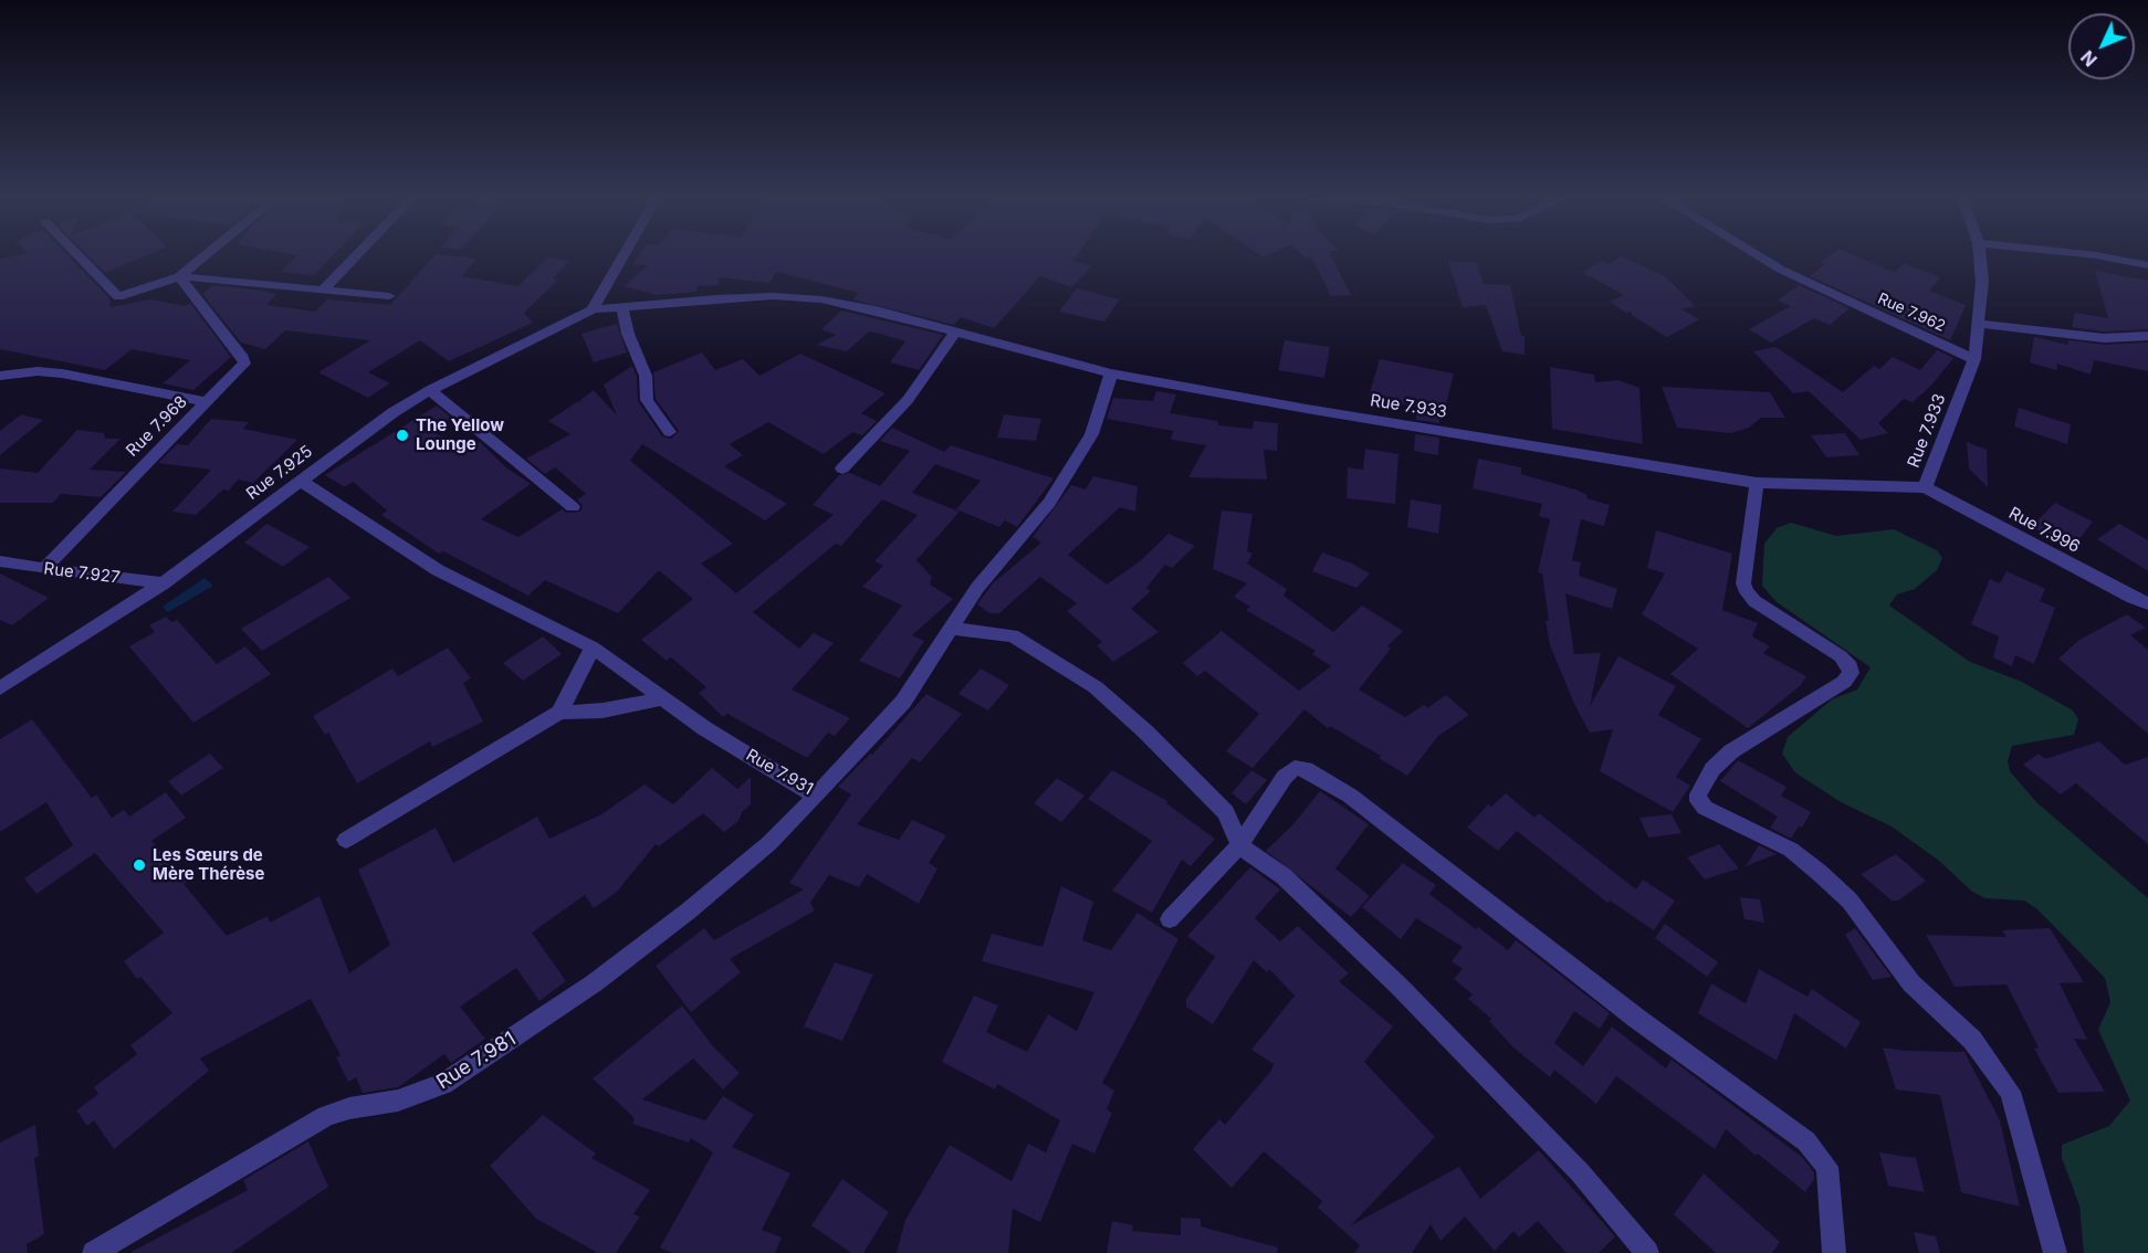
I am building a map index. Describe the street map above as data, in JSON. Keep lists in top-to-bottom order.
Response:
{
  "streets": {
    "street": [
      "Rue 7.962",
      "Rue 7.933",
      "Rue 7.968",
      "Rue 7.925",
      "Rue 7.996",
      "Rue 7.927",
      "Rue 7.931",
      "Rue 7.981"
    ]
  },
  "crossings": [
    ["Rue 7.962", "Rue 7.933"],
    ["Rue 7.933", "Rue 7.925"],
    ["Rue 7.933", "Rue 7.996"],
    ["Rue 7.933", "Rue 7.931"],
    ["Rue 7.968", "Rue 7.927"],
    ["Rue 7.925", "Rue 7.927"],
    ["Rue 7.925", "Rue 7.931"],
    ["Rue 7.931", "Rue 7.981"]
  ],
  "places": ["The Yellow Lounge", "Les Sœurs de Mère Thérèse"],
  "north": "bottom left"
}
